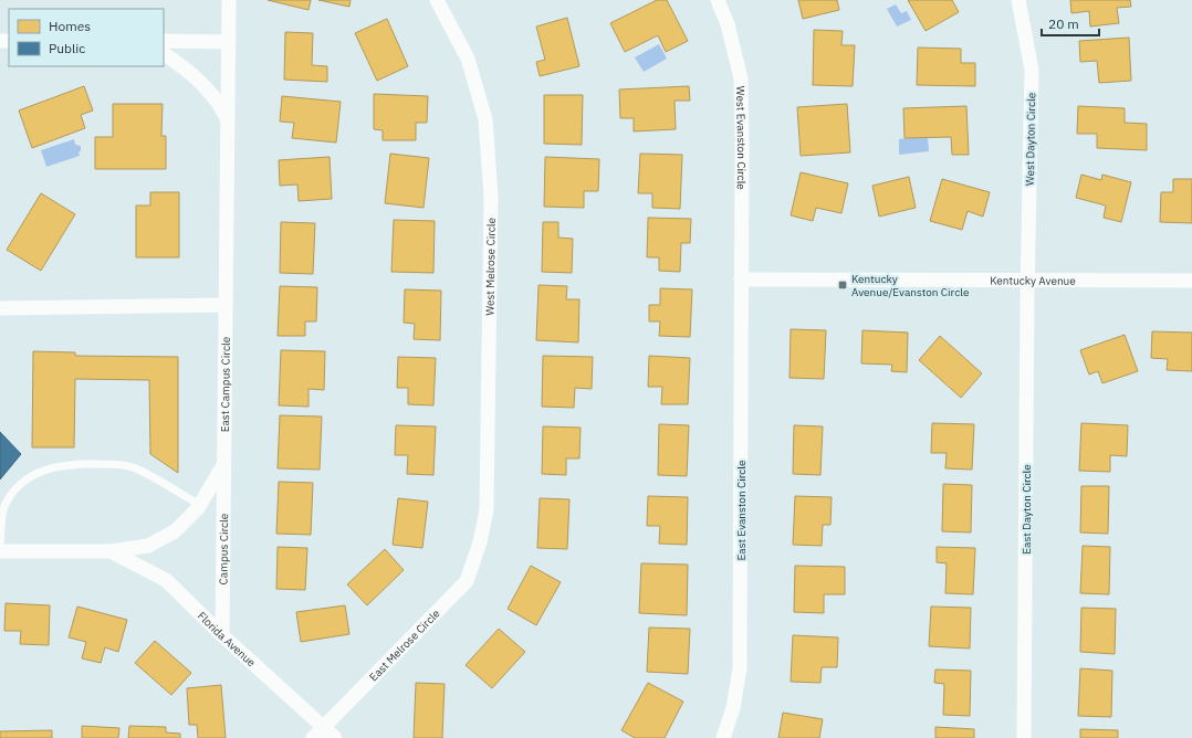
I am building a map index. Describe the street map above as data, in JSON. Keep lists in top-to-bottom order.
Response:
{
  "streets": {
    "street": [
      "West Evanston Circle",
      "West Dayton Circle",
      "West Melrose Circle",
      "Kentucky Avenue",
      "East Campus Circle",
      "East Dayton Circle",
      "East Evanston Circle",
      "Campus Circle",
      "Florida Avenue",
      "East Melrose Circle"
    ]
  },
  "crossings": [
    ["West Evanston Circle", "Kentucky Avenue"],
    ["West Evanston Circle", "East Evanston Circle"],
    ["West Dayton Circle", "Kentucky Avenue"],
    ["West Dayton Circle", "East Dayton Circle"],
    ["West Melrose Circle", "East Melrose Circle"],
    ["Kentucky Avenue", "East Dayton Circle"],
    ["Kentucky Avenue", "East Evanston Circle"],
    ["East Campus Circle", "Campus Circle"],
    ["East Campus Circle", "Florida Avenue"],
    ["Campus Circle", "Florida Avenue"],
    ["Florida Avenue", "East Melrose Circle"]
  ],
  "places": {
    "transit": ["Kentucky Avenue/Evanston Circle"]
  },
  "legend": ["Homes", "Public"],
  "scale_bar": "20 m"
}
